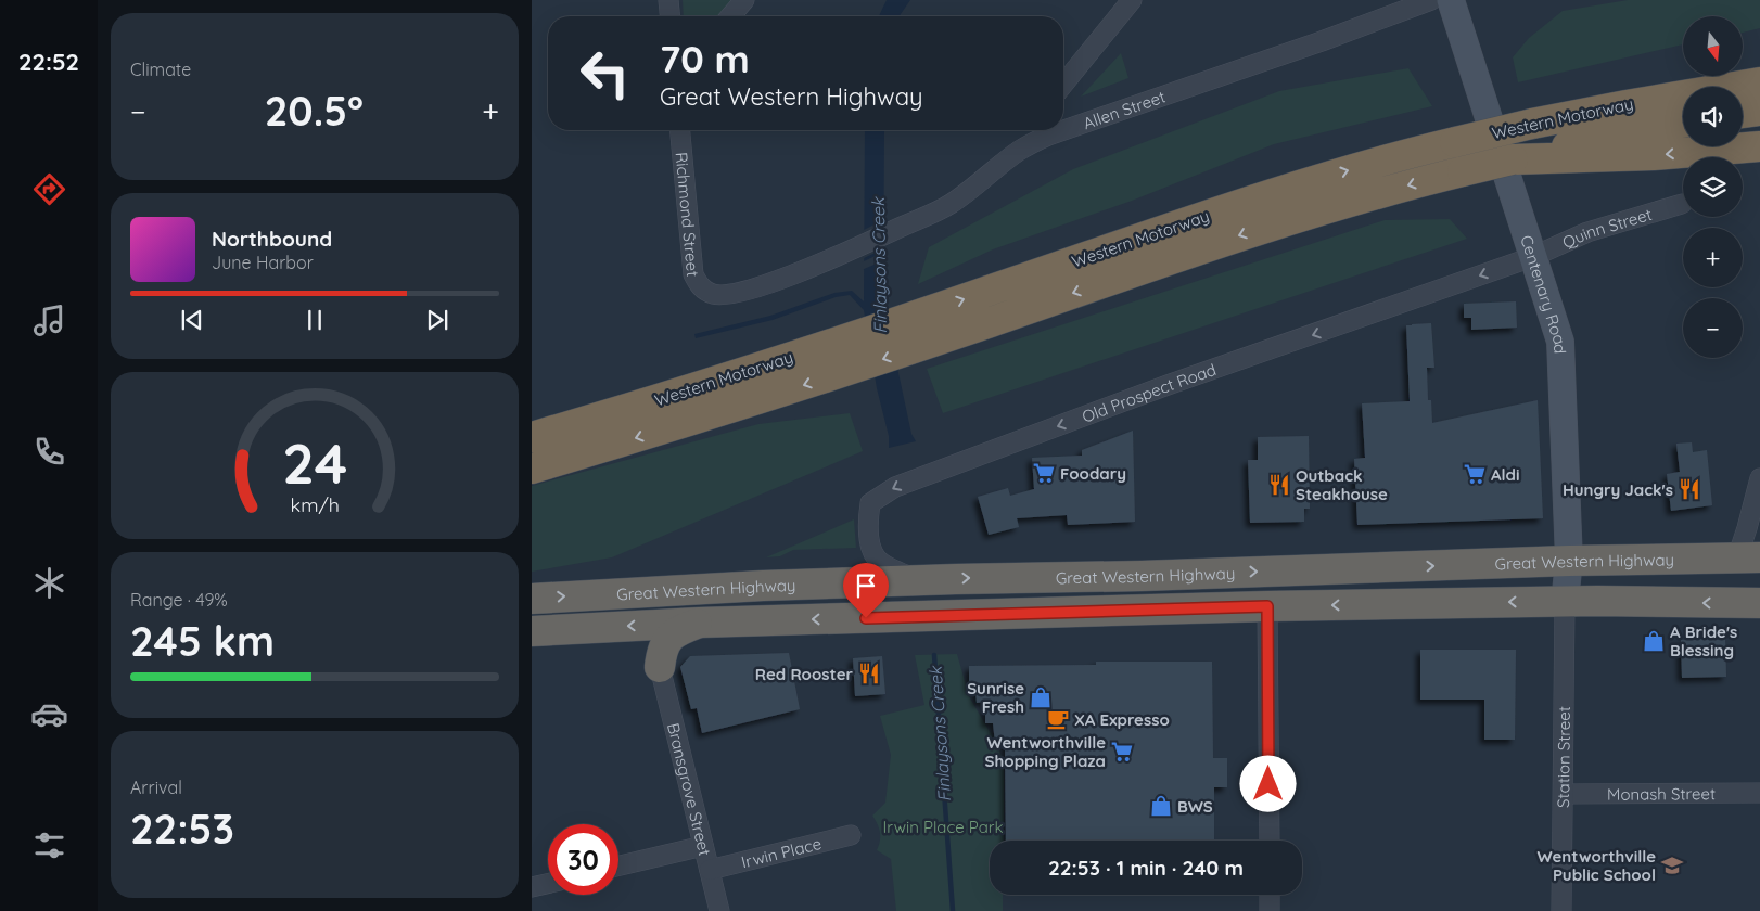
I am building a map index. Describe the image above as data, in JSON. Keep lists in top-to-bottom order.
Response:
{
  "streets": {
    "highway": ["Western Motorway", "Great Western Highway"],
    "main road": ["Centenary Road"],
    "street": [
      "Allen Street",
      "Richmond Street",
      "Quinn Street",
      "Old Prospect Road",
      "Station Street",
      "Bransgrove Street",
      "Monash Street",
      "Irwin Place"
    ]
  },
  "crossings": [
    ["Allen Street", "Richmond Street"],
    ["Quinn Street", "Centenary Road"],
    ["Quinn Street", "Old Prospect Road"],
    ["Centenary Road", "Old Prospect Road"],
    ["Centenary Road", "Great Western Highway"],
    ["Centenary Road", "Station Street"],
    ["Old Prospect Road", "Great Western Highway"],
    ["Great Western Highway", "Station Street"],
    ["Station Street", "Monash Street"],
    ["Bransgrove Street", "Irwin Place"]
  ],
  "one_way": ["Old Prospect Road"],
  "water": ["Finlaysons Creek"],
  "parks": ["Irwin Place Park"],
  "places": {
    "supermarket": ["Foodary", "Aldi", "Wentworthville Shopping Plaza"],
    "restaurant": ["Outback Steakhouse", "Hungry Jack's", "Red Rooster"],
    "shop": ["A Bride's Blessing", "Sunrise Fresh", "BWS"],
    "cafe": ["XA Expresso"],
    "school or university": ["Wentworthville Public School"]
  },
  "north": "bottom",
  "page": {
    "tabs": "22:52",
    "tile": [
      "Climate",
      ["Range · 49%", "245 km"],
      ["Arrival", "22:53"]
    ],
    "map_buttons": ["+", "−"],
    "turn": ["70 m", "Great Western Highway"],
    "heat": ["−", "20.5°", "+"],
    "song": ["Northbound", "June Harbor"],
    "limit": "30",
    "trip": "22:53 · 1 min · 240 m",
    "gauge": ["24", "km/h"]
  }
}
